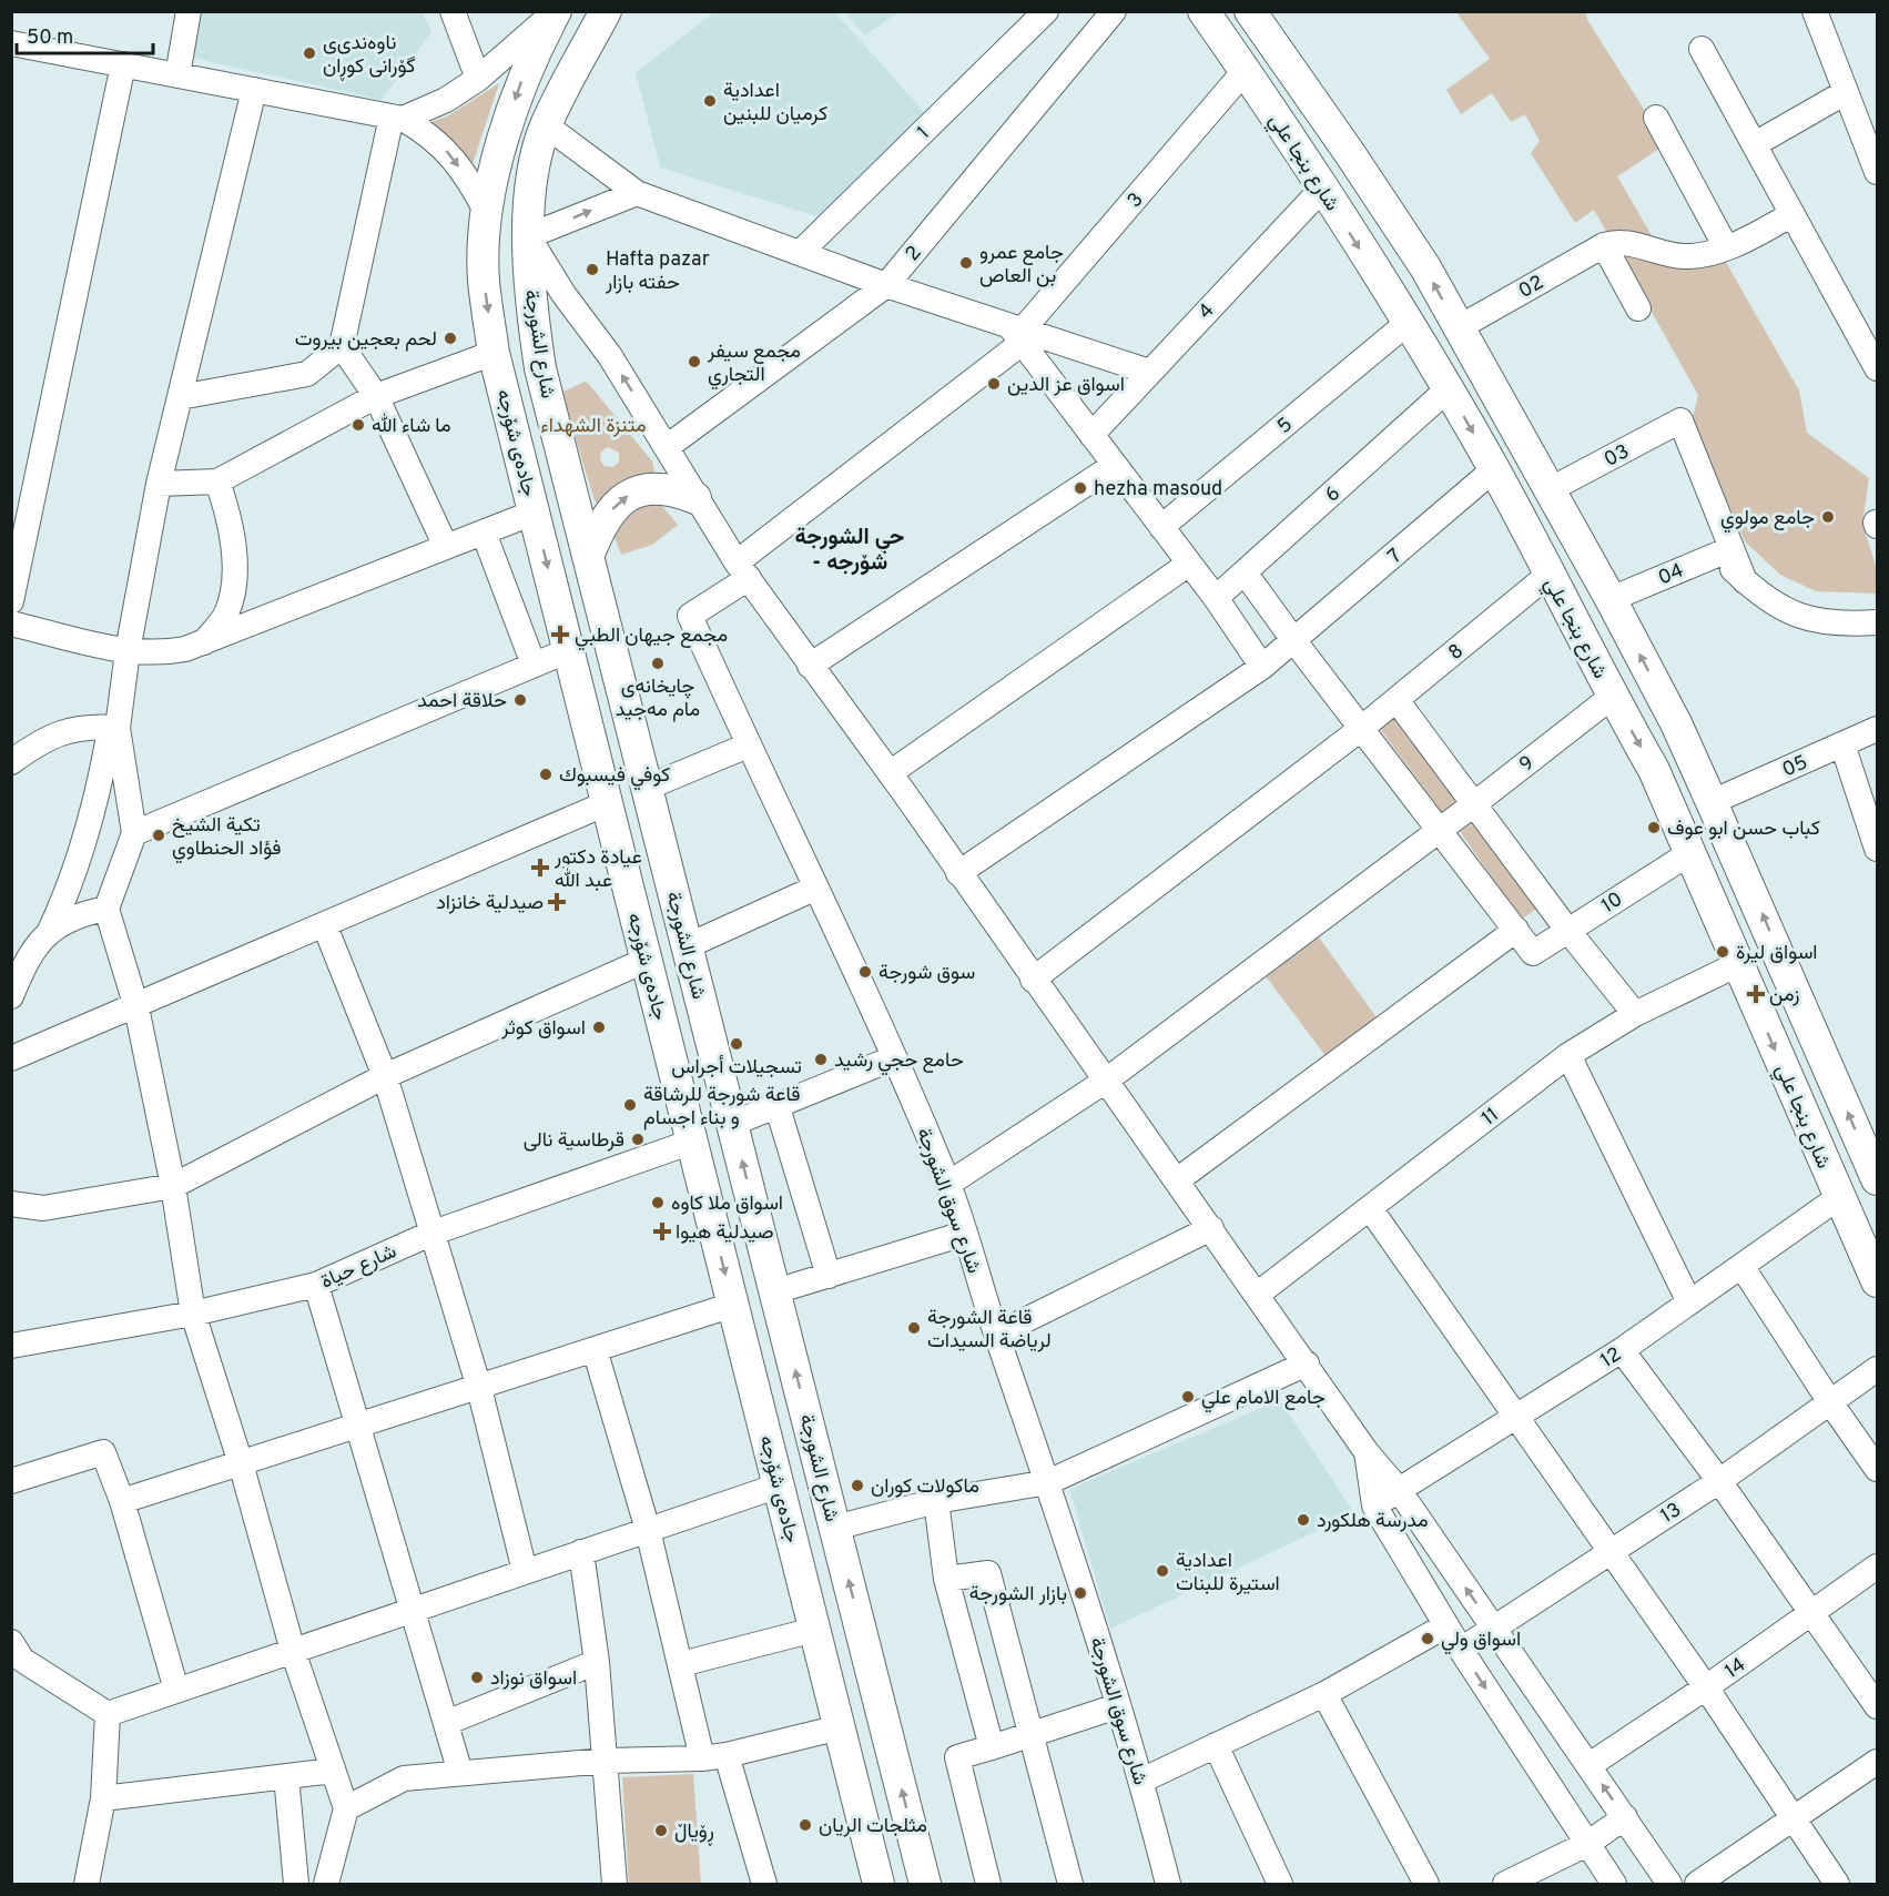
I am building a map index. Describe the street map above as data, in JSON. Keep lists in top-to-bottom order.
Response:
{
  "streets": {
    "main road": ["شارع بنجا علي", "شارع الشورجة", "جادەی شۆرجە"],
    "street": [
      "1",
      "3",
      "2",
      "02",
      "4",
      "5",
      "03",
      "6",
      "7",
      "04",
      "8",
      "9",
      "05",
      "10",
      "11",
      "شارع سوق الشورجة",
      "شارع حياة",
      "12",
      "13",
      "14"
    ]
  },
  "crossings": [
    ["شارع بنجا علي", "3"],
    ["شارع بنجا علي", "02"],
    ["شارع بنجا علي", "4"],
    ["شارع بنجا علي", "5"],
    ["شارع بنجا علي", "03"],
    ["شارع بنجا علي", "6"],
    ["شارع بنجا علي", "7"],
    ["شارع بنجا علي", "04"],
    ["شارع بنجا علي", "8"],
    ["شارع بنجا علي", "9"],
    ["شارع بنجا علي", "05"],
    ["شارع بنجا علي", "10"],
    ["شارع بنجا علي", "11"],
    ["شارع بنجا علي", "12"],
    ["3", "شارع سوق الشورجة"],
    ["جادەی شۆرجە", "شارع حياة"],
    ["03", "04"],
    ["9", "شارع سوق الشورجة"]
  ],
  "one_way": ["شارع الشورجة"],
  "districts": ["حي الشورجة - شۆرجە"],
  "parks": ["متنزة الشهداء"],
  "places": {
    "other": [
      "ناوەندی‌ی گۆرانی کوڕان",
      "اعدادية كرميان للبنين",
      "جامع عمرو بن العاص",
      "Hafta pazar حفته بازار",
      "لحم بعجين بيروت",
      "مجمع سيفر التجاري",
      "اسواق عز الدين",
      "ما شاء الله",
      "hezha masoud",
      "جامع مولوي",
      "چایخانەی مام مەجید",
      "حلاقة احمد",
      "كوفي فيسبوك",
      "كباب حسن ابو عوف",
      "تكية الشيخ فؤاد الحنطاوي",
      "اسواق ليرة",
      "سوق شورجة",
      "اسواق كوثر",
      "تسجيلات أجراس",
      "حامع حجي رشيد",
      "قاعة شورجة للرشاقة و بناء اجسام",
      "قرطاسية نالى",
      "اسواق ملا كاوه",
      "قاعة الشورجة لرياضة السيدات",
      "جامع الامام علي",
      "ماكولات كوران",
      "مدرسة هلكورد",
      "اعدادية استيرة للبنات",
      "بازار الشورجة",
      "اسواق ولي",
      "اسواق نوزاد",
      "مثلجات الريان",
      "ڕۆیاڵ"
    ],
    "health": [
      "مجمع جيهان الطبي",
      "عيادة دكتور عبد الله",
      "صيدلية خانزاد",
      "زمن",
      "صيدلية هيوا"
    ]
  },
  "scale_bar": "50 m"
}
